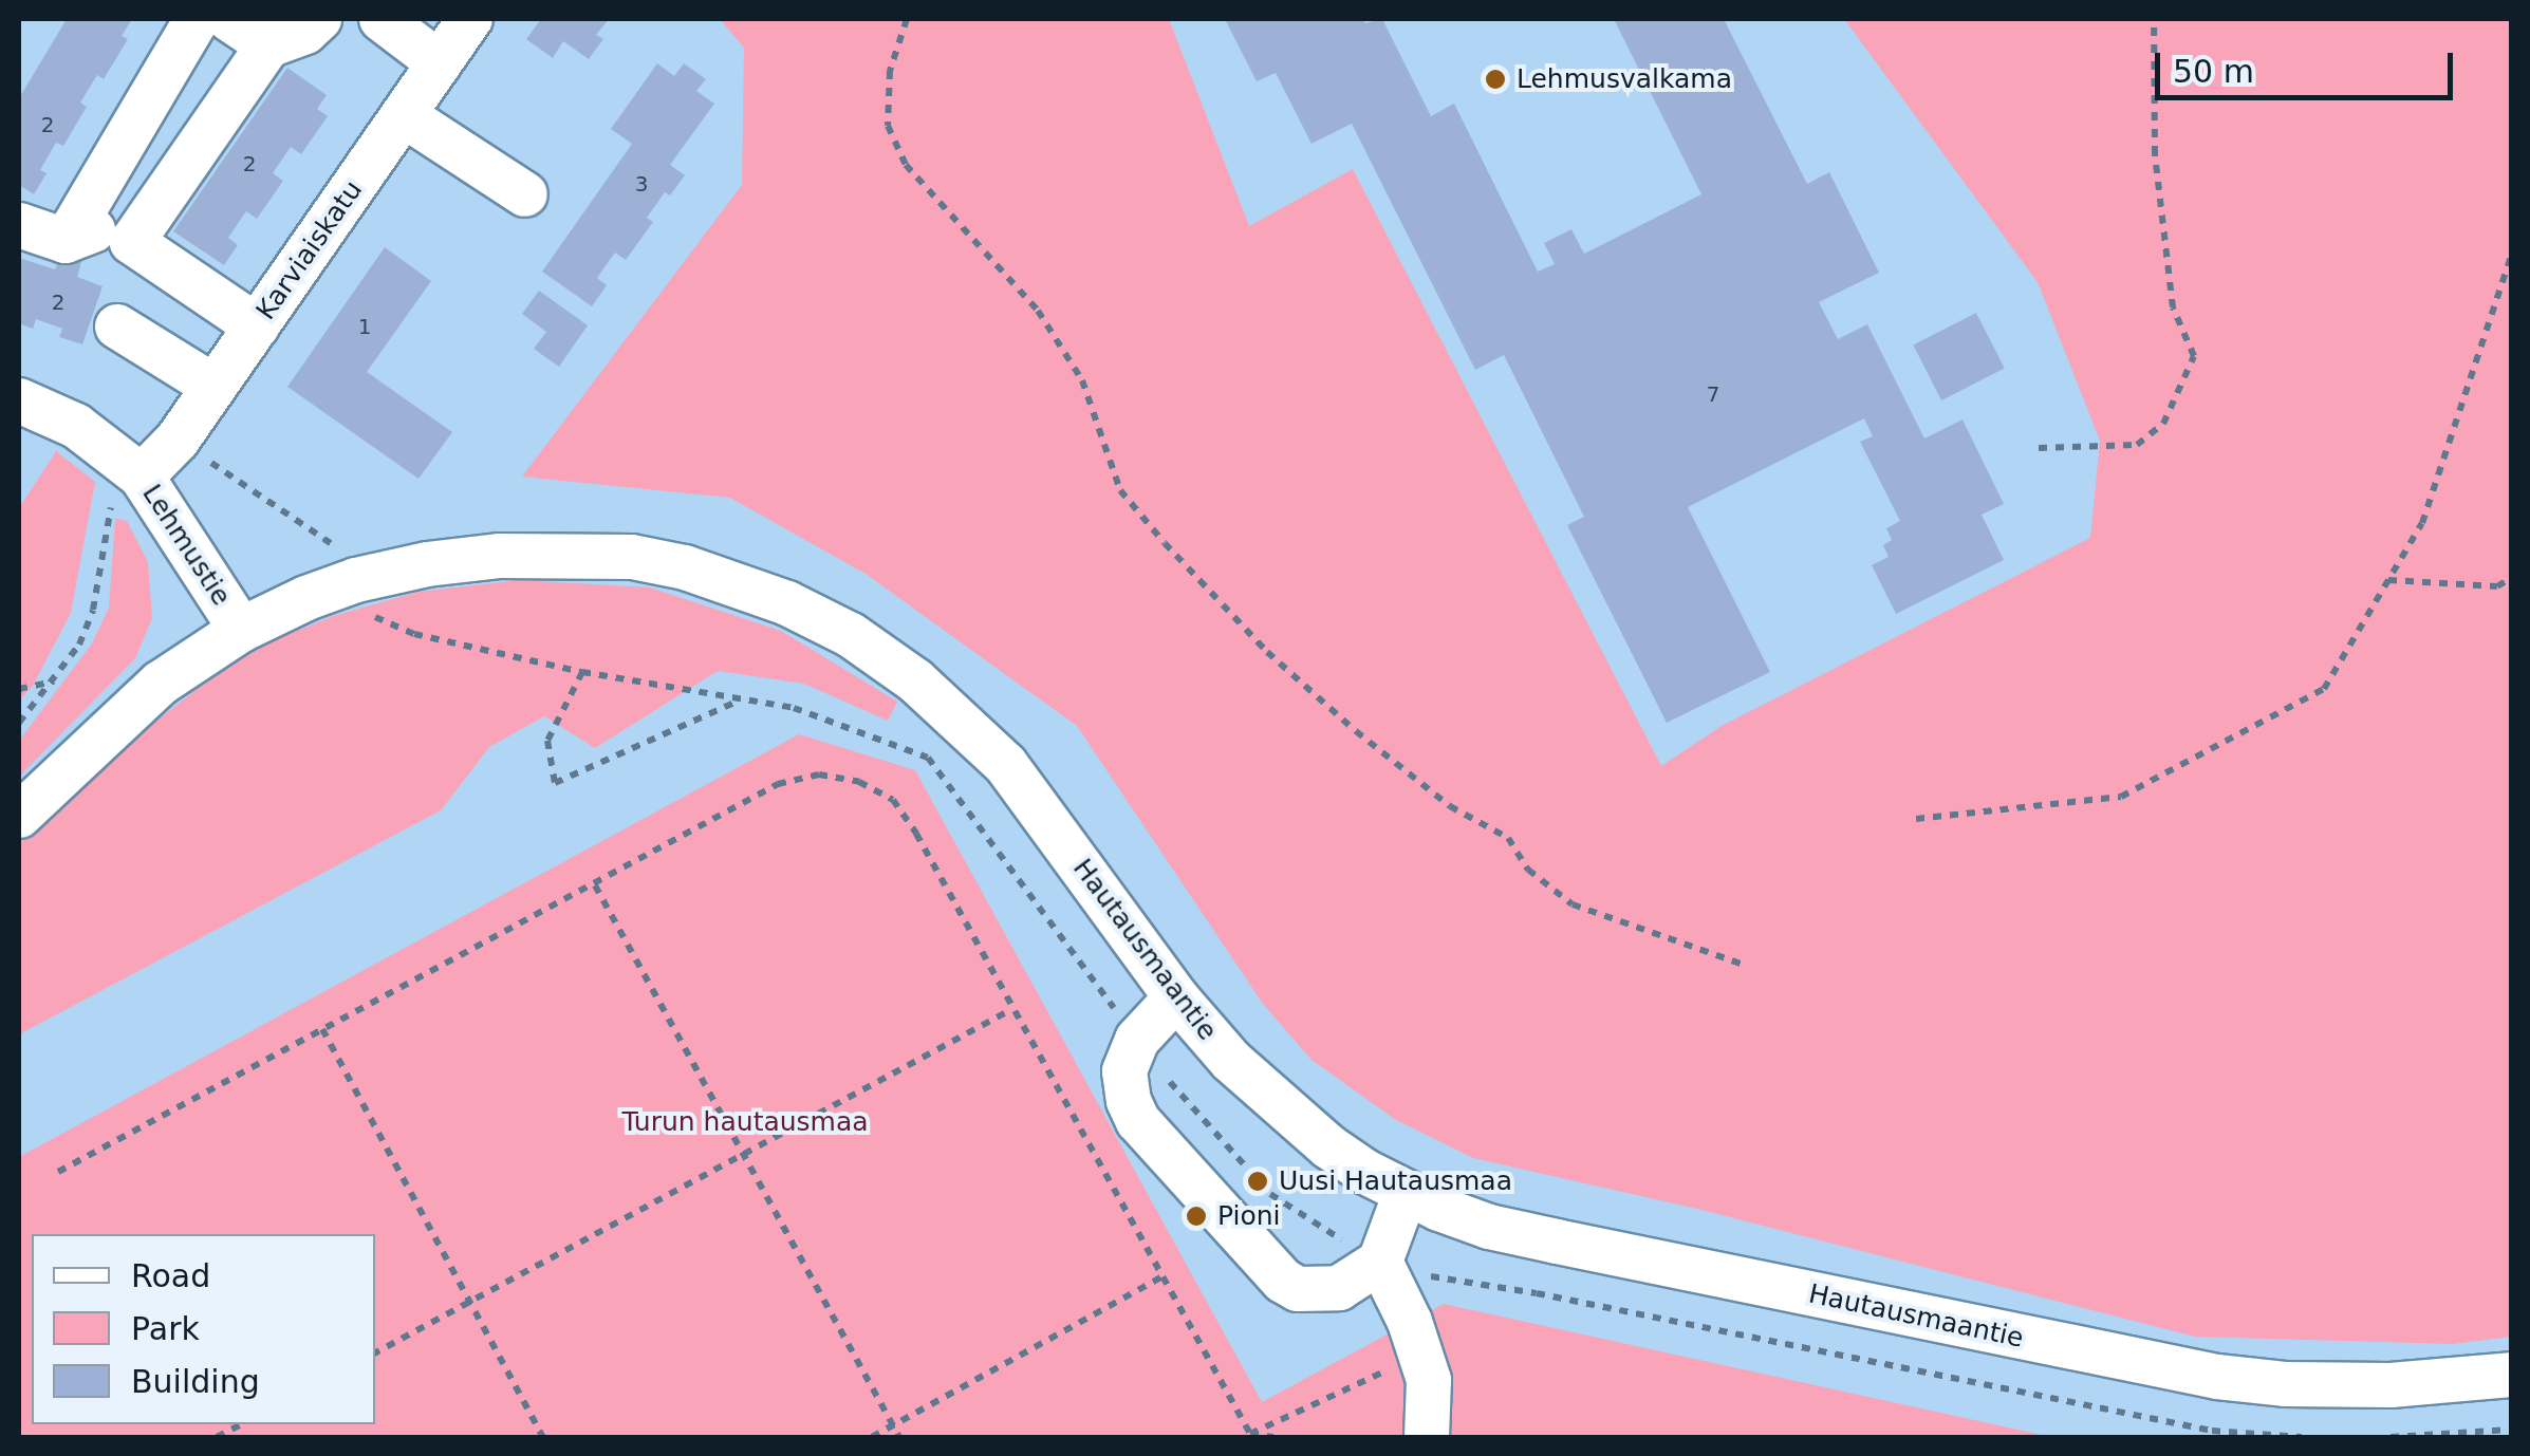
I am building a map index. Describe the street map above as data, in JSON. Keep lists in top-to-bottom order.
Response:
{
  "streets": {
    "street": ["Karviaiskatu", "Lehmustie", "Hautausmaantie"]
  },
  "crossings": [
    ["Karviaiskatu", "Lehmustie"],
    ["Lehmustie", "Hautausmaantie"]
  ],
  "parks": ["Turun hautausmaa"],
  "places": ["Lehmusvalkama", "Uusi Hautausmaa", "Pioni"],
  "house_numbers": [
    "2",
    "2",
    "3",
    "2",
    "1",
    "7"
  ],
  "legend": ["Road", "Park", "Building"],
  "scale_bar": "50 m"
}
